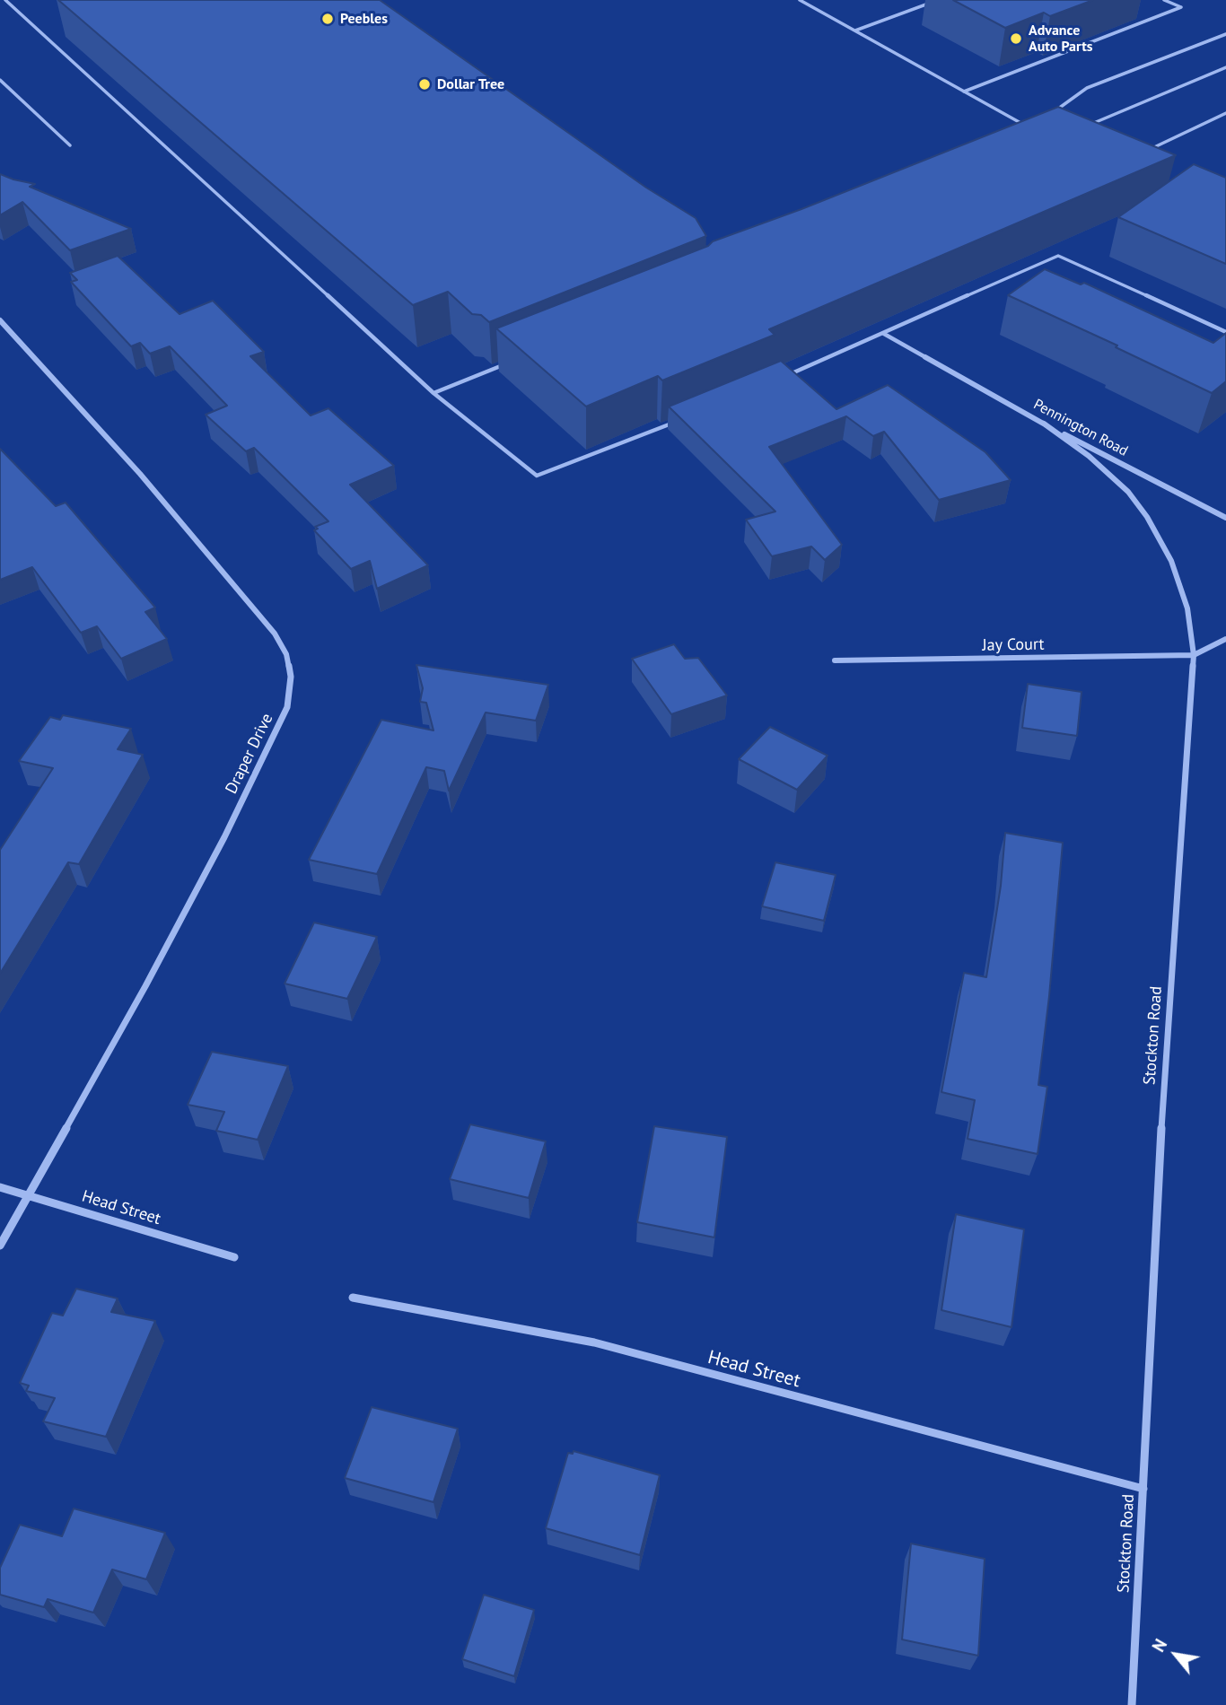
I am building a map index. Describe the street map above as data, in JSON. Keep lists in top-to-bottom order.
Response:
{
  "streets": {
    "street": [
      "Pennington Road",
      "Jay Court",
      "Draper Drive",
      "Stockton Road",
      "Head Street"
    ]
  },
  "crossings": [
    ["Pennington Road", "Stockton Road"],
    ["Jay Court", "Stockton Road"],
    ["Draper Drive", "Head Street"],
    ["Stockton Road", "Head Street"]
  ],
  "places": ["Peebles", "Advance Auto Parts", "Dollar Tree"],
  "north": "top left"
}
